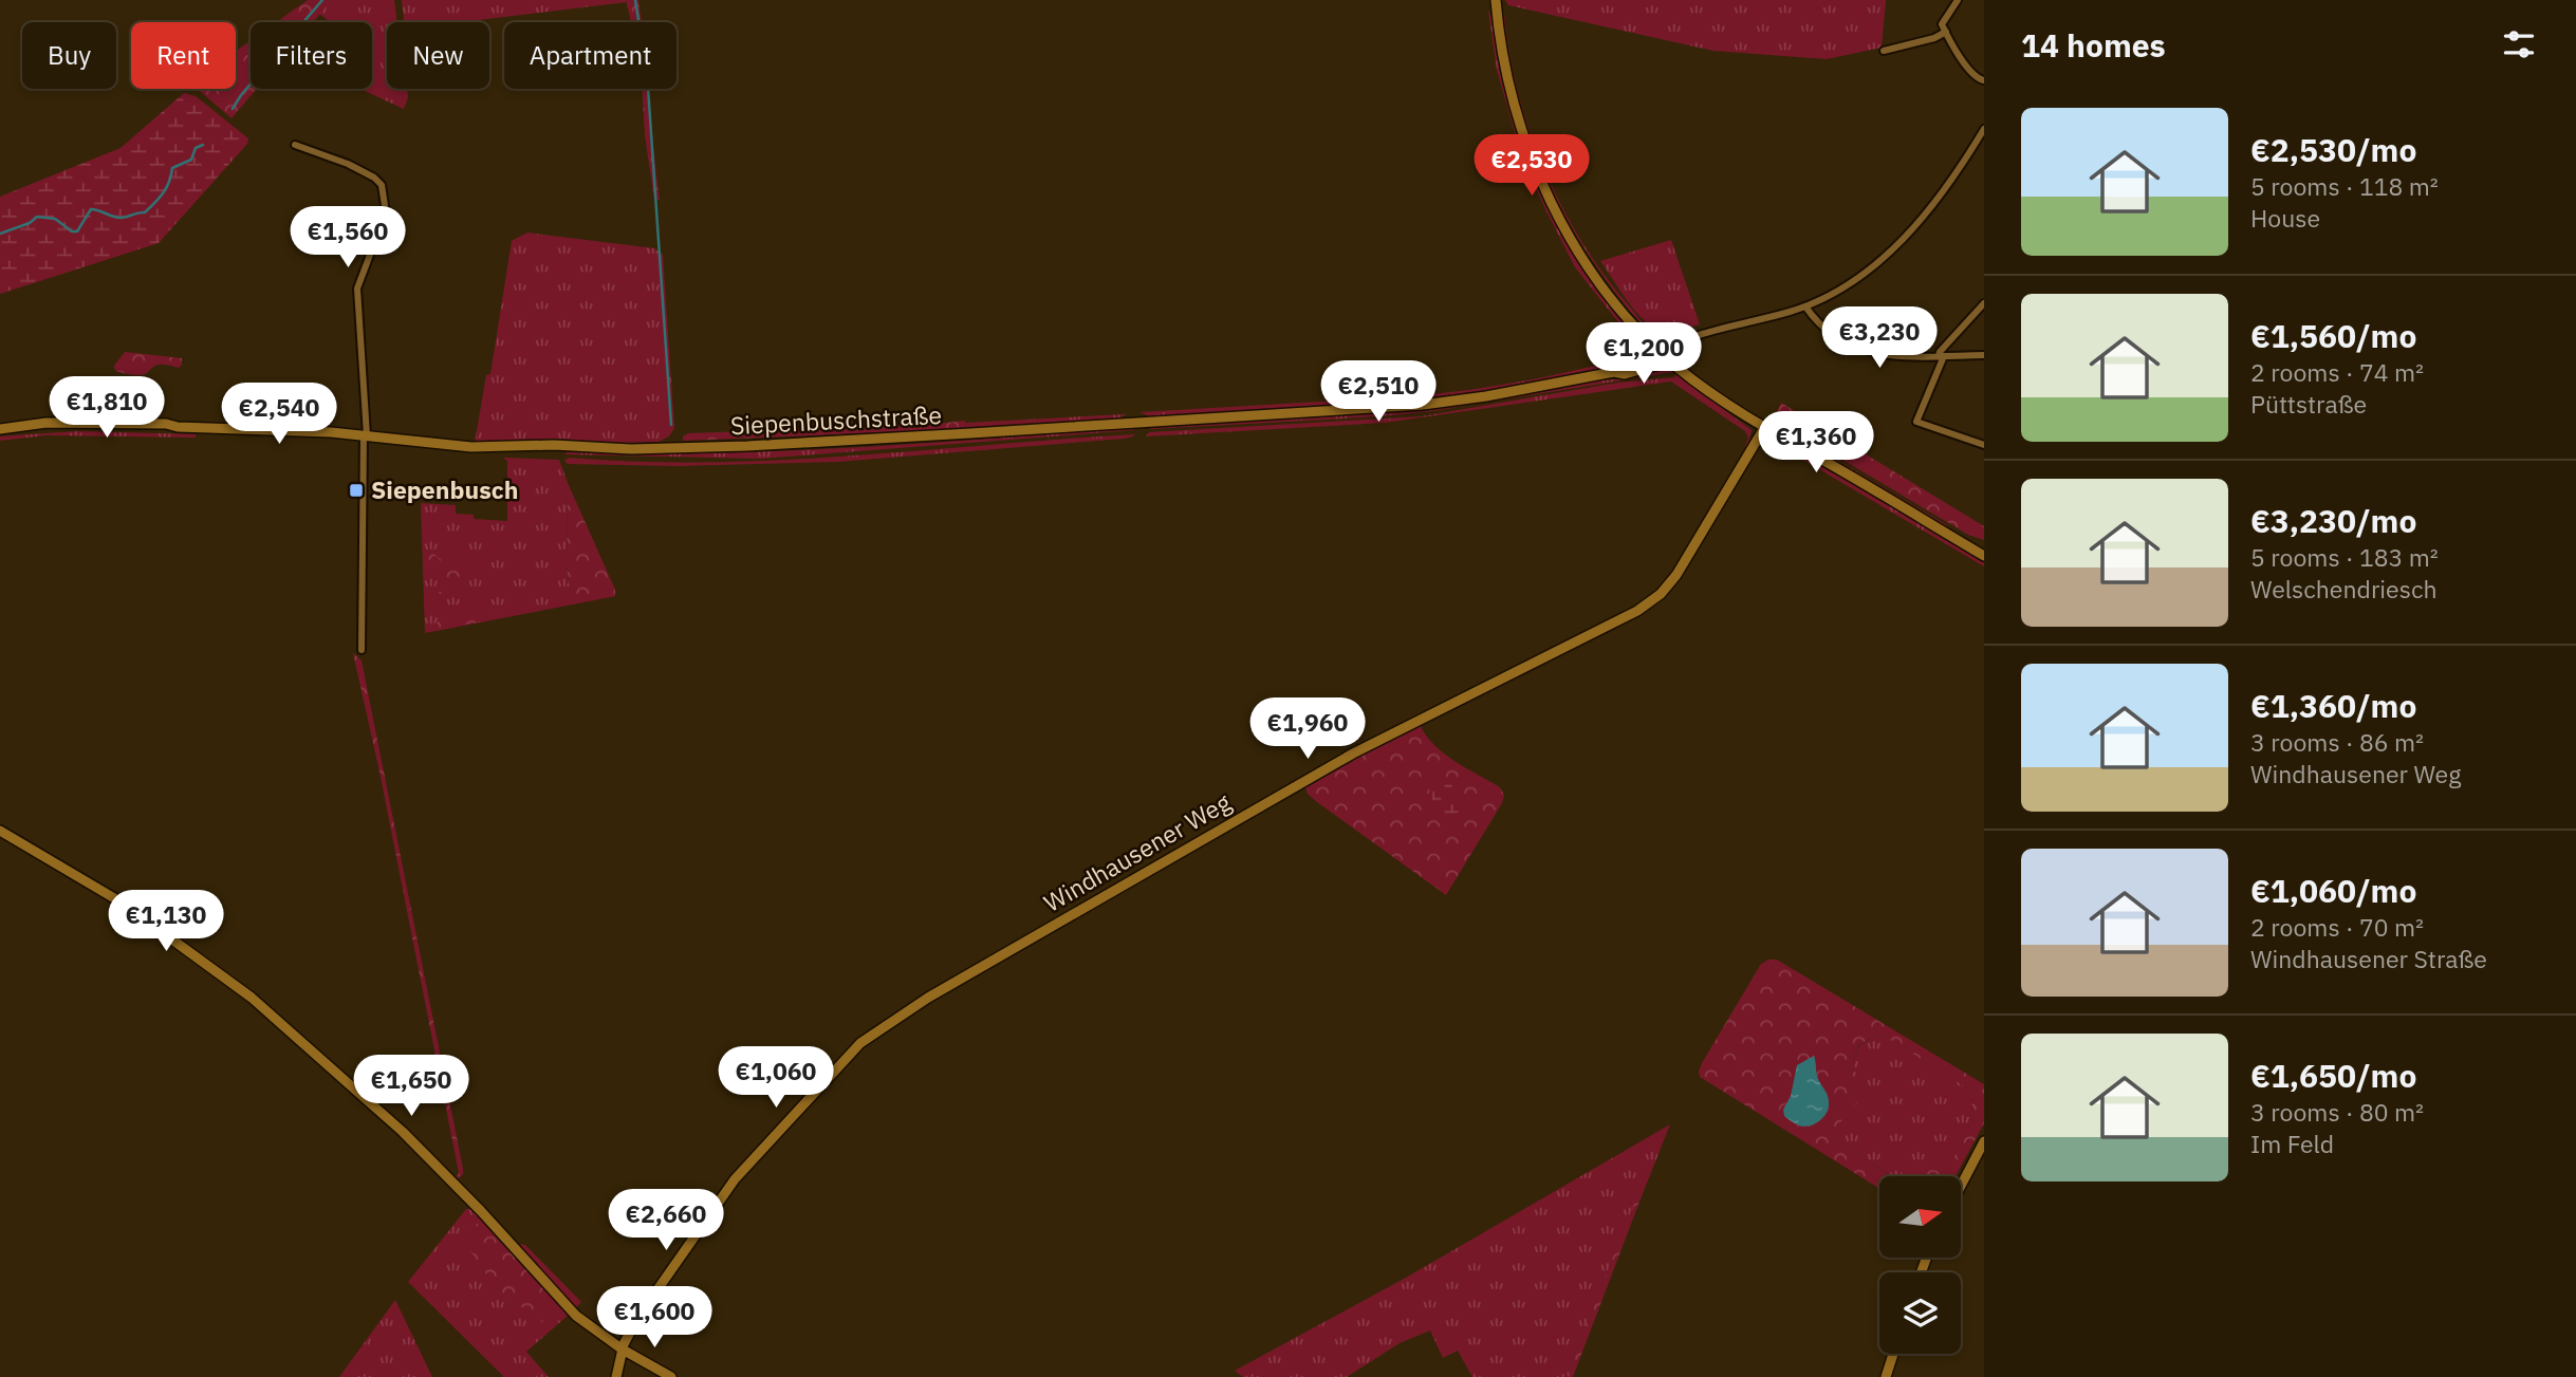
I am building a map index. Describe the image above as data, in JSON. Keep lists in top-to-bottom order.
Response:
{
  "streets": {
    "street": ["Siepenbuschstraße", "Windhausener Weg"]
  },
  "places": {
    "transit": ["Siepenbusch"]
  },
  "north": "right",
  "page": {
    "heading": "14 homes",
    "chip": [
      "Buy",
      "Rent",
      "Filters",
      "New",
      "Apartment"
    ],
    "list": [
      {
        "name": "€2,530/mo",
        "note": "5 rooms · 118 m² · House"
      },
      {
        "name": "€1,560/mo",
        "note": "2 rooms · 74 m² · Püttstraße"
      },
      {
        "name": "€3,230/mo",
        "note": "5 rooms · 183 m² · Welschendriesch"
      },
      {
        "name": "€1,360/mo",
        "note": "3 rooms · 86 m² · Windhausener Weg"
      },
      {
        "name": "€1,060/mo",
        "note": "2 rooms · 70 m² · Windhausener Straße"
      },
      {
        "name": "€1,650/mo",
        "note": "3 rooms · 80 m² · Im Feld"
      }
    ],
    "price": [
      "€2,530",
      "€1,560",
      "€3,230",
      "€1,200",
      "€2,510",
      "€1,810",
      "€2,540",
      "€1,360",
      "€1,960",
      "€1,130",
      "€1,060",
      "€1,650",
      "€2,660",
      "€1,600"
    ]
  }
}
